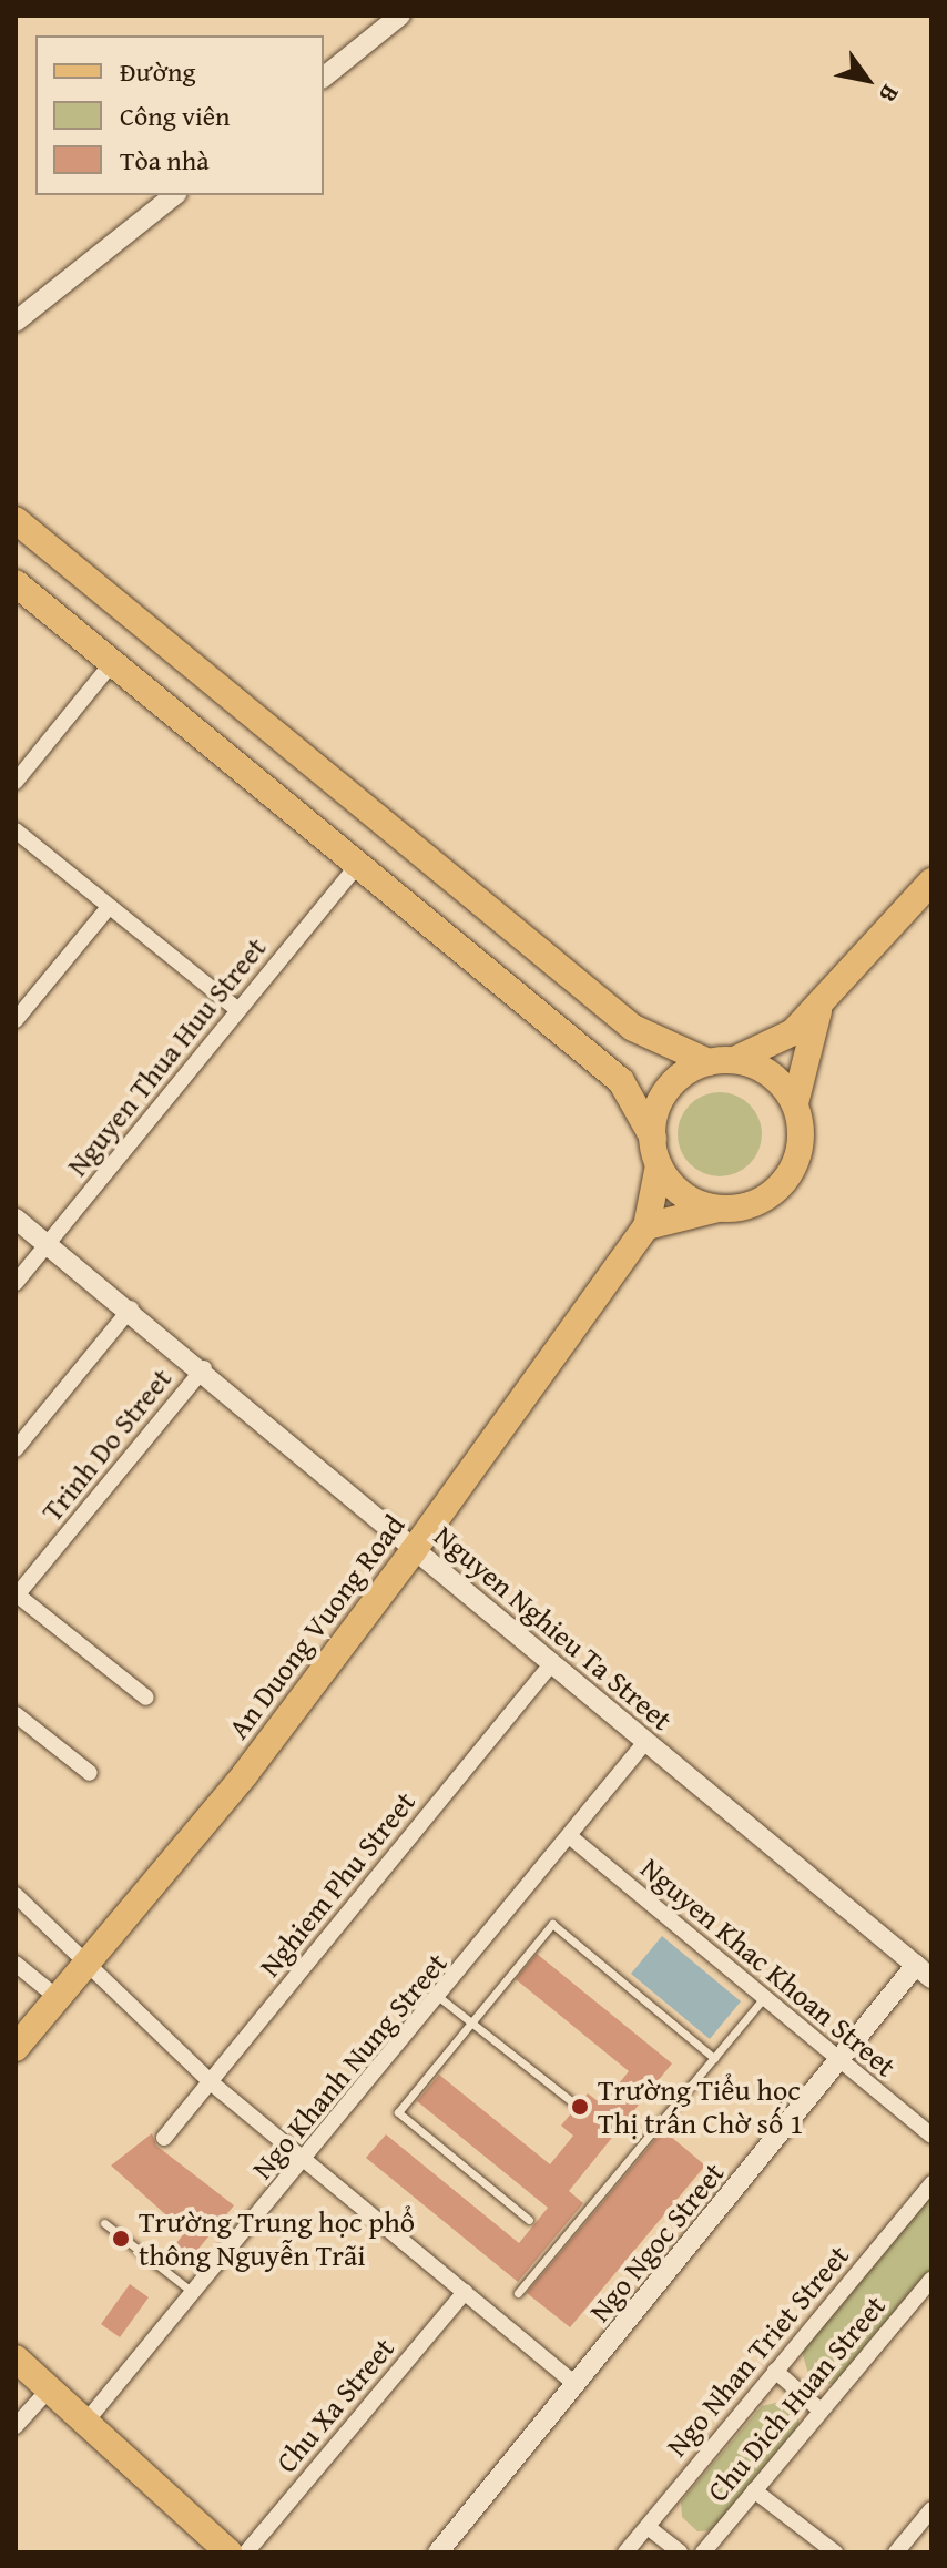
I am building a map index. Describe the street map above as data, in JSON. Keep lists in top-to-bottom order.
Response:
{
  "streets": {
    "main road": ["An Duong Vuong Road"],
    "street": [
      "Nguyen Thua Huu Street",
      "Trinh Do Street",
      "Nguyen Nghieu Ta Street",
      "Nghiem Phu Street",
      "Nguyen Khac Khoan Street",
      "Ngo Khanh Nung Street",
      "Ngo Ngoc Street",
      "Ngo Nhan Triet Street",
      "Chu Dich Huan Street",
      "Chu Xa Street"
    ]
  },
  "crossings": [
    ["Nguyen Thua Huu Street", "Nguyen Nghieu Ta Street"],
    ["Trinh Do Street", "Nguyen Nghieu Ta Street"],
    ["An Duong Vuong Road", "Nguyen Nghieu Ta Street"],
    ["Nguyen Nghieu Ta Street", "Nghiem Phu Street"],
    ["Nguyen Nghieu Ta Street", "Ngo Khanh Nung Street"],
    ["Nguyen Nghieu Ta Street", "Ngo Ngoc Street"],
    ["Nguyen Khac Khoan Street", "Ngo Khanh Nung Street"],
    ["Nguyen Khac Khoan Street", "Ngo Ngoc Street"]
  ],
  "places": ["Trường Tiểu học Thị trấn Chờ số 1", "Trường Trung học phổ thông Nguyễn Trãi"],
  "legend": ["Đường", "Công viên", "Tòa nhà"],
  "north": "bottom right"
}
